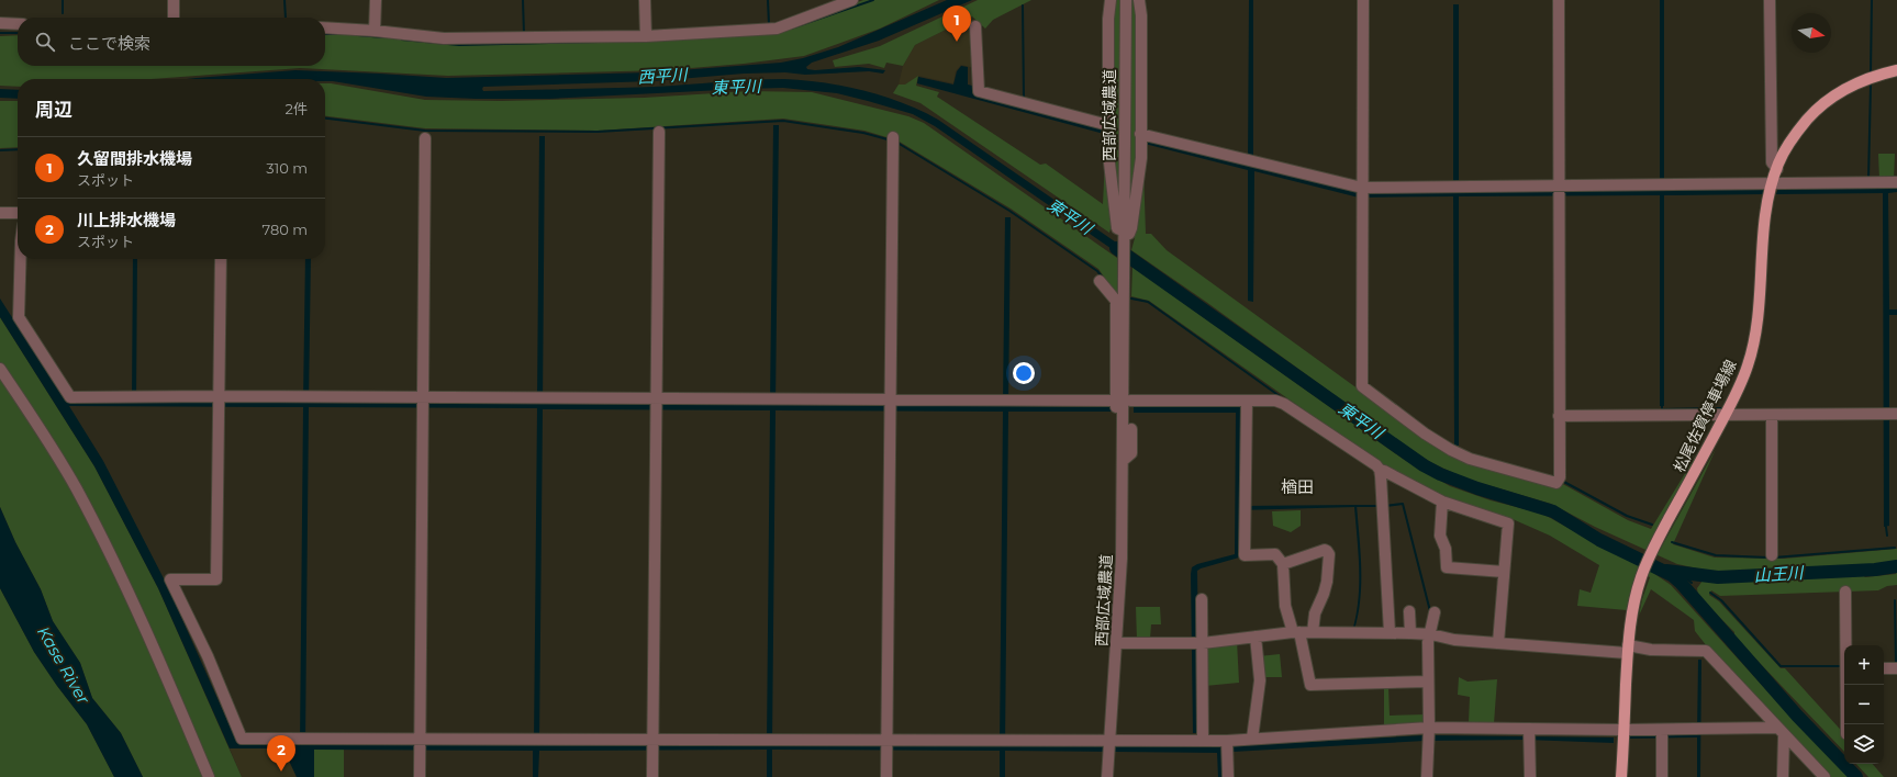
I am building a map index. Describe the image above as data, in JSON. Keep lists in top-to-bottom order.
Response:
{
  "streets": {
    "main road": ["松尾佐賀停車場線"],
    "street": ["西部広域農道"]
  },
  "districts": ["楢田"],
  "water": [
    "西平川",
    "東平川",
    "山王川",
    "Kase River"
  ],
  "north": "right",
  "page": {
    "pins": ["1", "2"],
    "search": "ここで検索",
    "heading": ["周辺", "2件"],
    "list": [
      {
        "mark": "1",
        "name": "久留間排水機場",
        "note": "スポット",
        "value": "310 m"
      },
      {
        "mark": "2",
        "name": "川上排水機場",
        "note": "スポット",
        "value": "780 m"
      }
    ],
    "map_buttons": ["+", "−"]
  }
}
